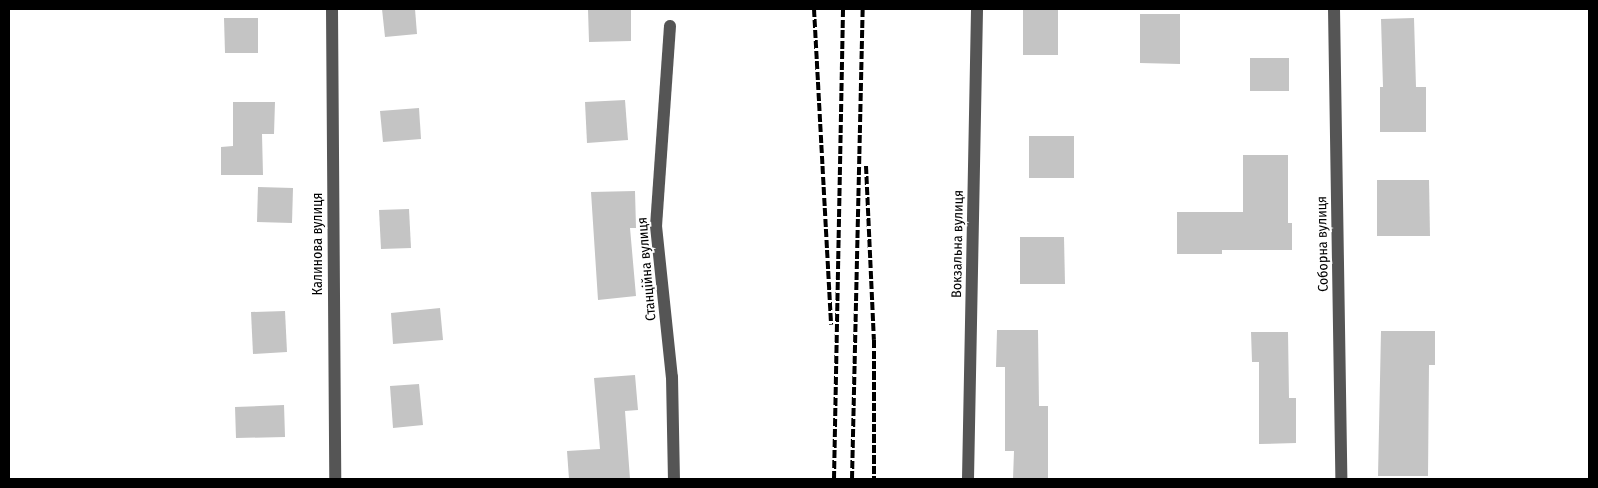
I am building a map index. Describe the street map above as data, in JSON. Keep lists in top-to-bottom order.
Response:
{
  "streets": {
    "street": [
      "Калинова вулиця",
      "Вокзальна вулиця",
      "Соборна вулиця",
      "Станційна вулиця"
    ]
  }
}
